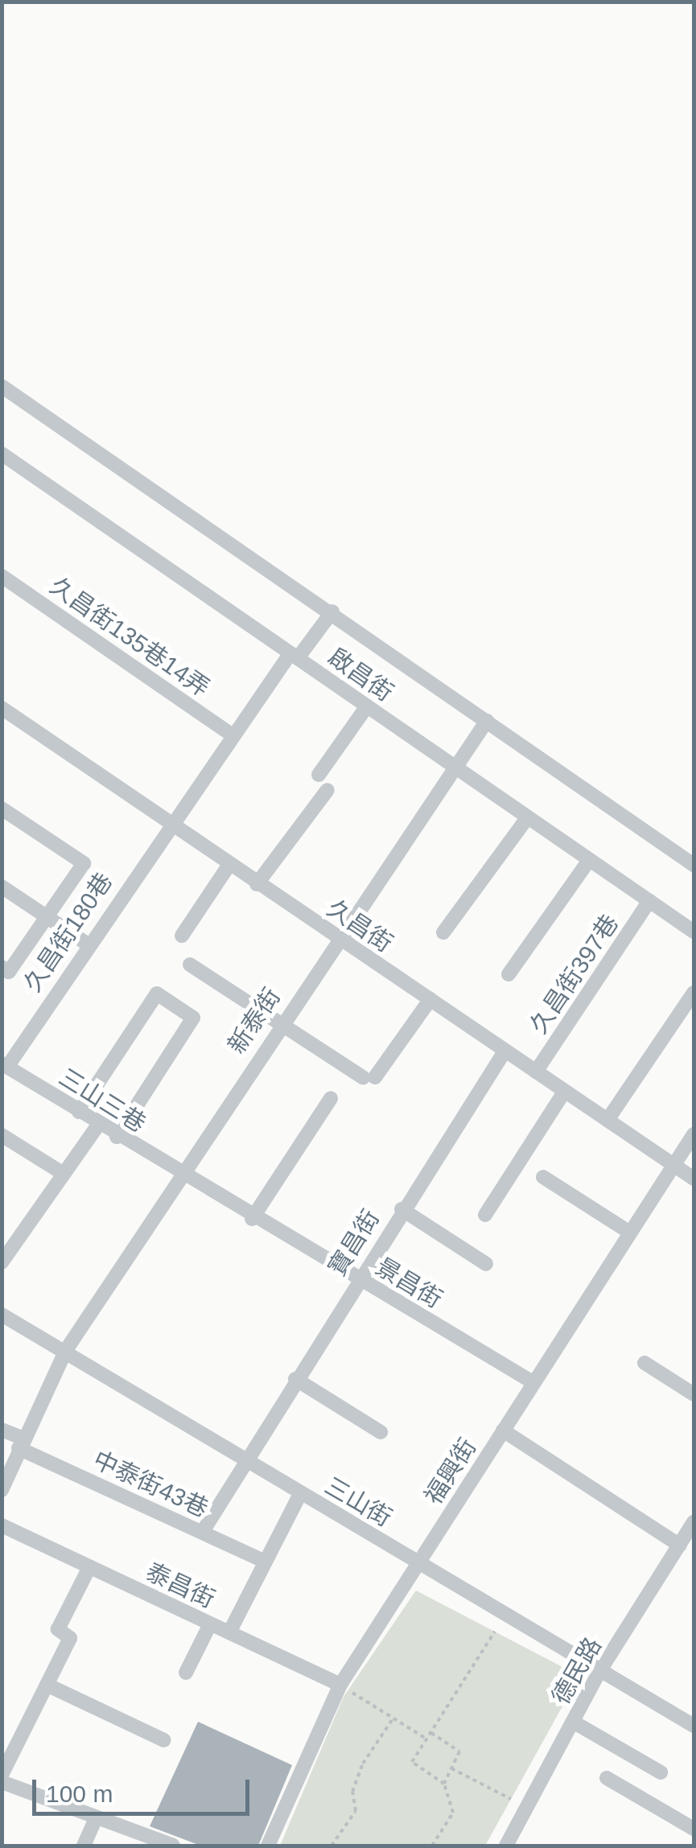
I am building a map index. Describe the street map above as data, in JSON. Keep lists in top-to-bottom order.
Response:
{
  "streets": {
    "street": [
      "久昌街135巷14弄",
      "啟昌街",
      "久昌街",
      "久昌街180巷",
      "久昌街397巷",
      "新泰街",
      "三山三巷",
      "寶昌街",
      "景昌街",
      "福興街",
      "中泰街43巷",
      "三山街",
      "泰昌街",
      "德民路"
    ]
  },
  "crossings": [
    ["久昌街135巷14弄", "久昌街180巷"],
    ["啟昌街", "久昌街180巷"],
    ["啟昌街", "久昌街397巷"],
    ["啟昌街", "新泰街"],
    ["久昌街", "久昌街180巷"],
    ["久昌街", "久昌街397巷"],
    ["久昌街", "新泰街"],
    ["久昌街", "寶昌街"],
    ["久昌街", "福興街"],
    ["久昌街180巷", "三山三巷"],
    ["新泰街", "三山三巷"],
    ["新泰街", "景昌街"],
    ["新泰街", "中泰街43巷"],
    ["新泰街", "三山街"],
    ["三山三巷", "景昌街"],
    ["寶昌街", "景昌街"],
    ["寶昌街", "中泰街43巷"],
    ["寶昌街", "三山街"],
    ["景昌街", "福興街"],
    ["福興街", "三山街"],
    ["福興街", "泰昌街"],
    ["三山街", "德民路"]
  ],
  "scale_bar": "100 m"
}
